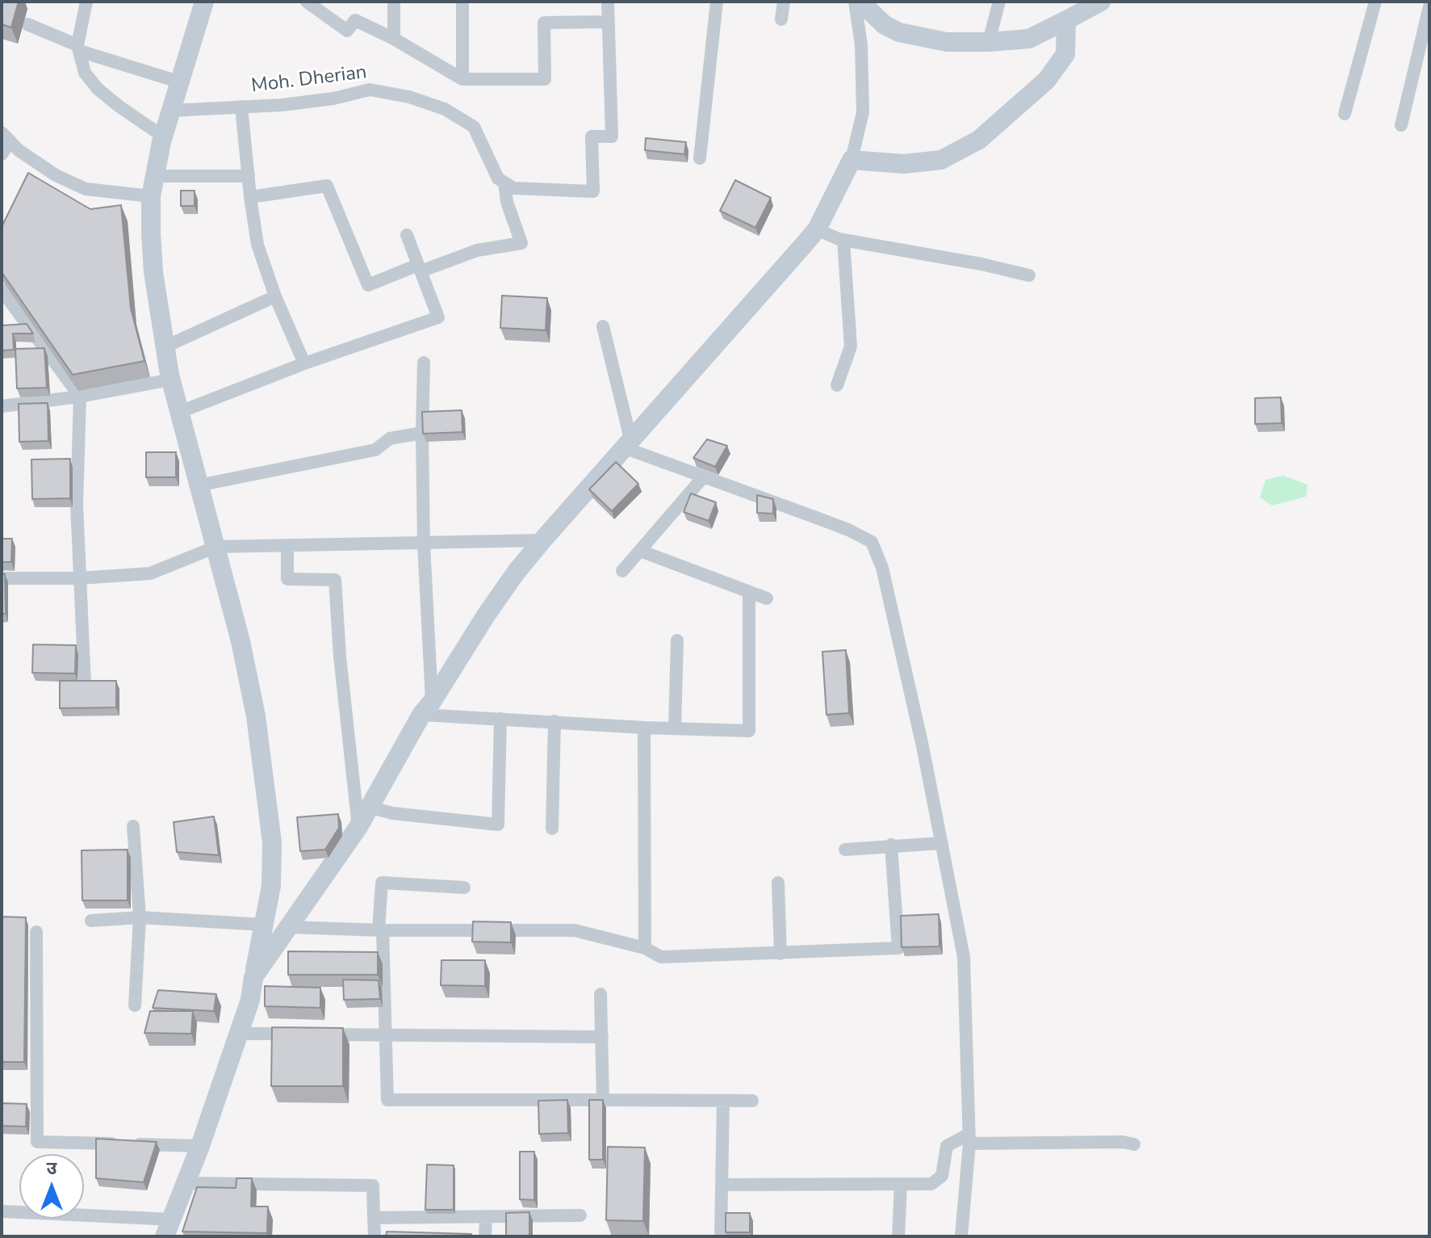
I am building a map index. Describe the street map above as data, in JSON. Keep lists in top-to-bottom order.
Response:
{
  "streets": {
    "street": ["Moh. Dherian"]
  },
  "north": "top"
}
